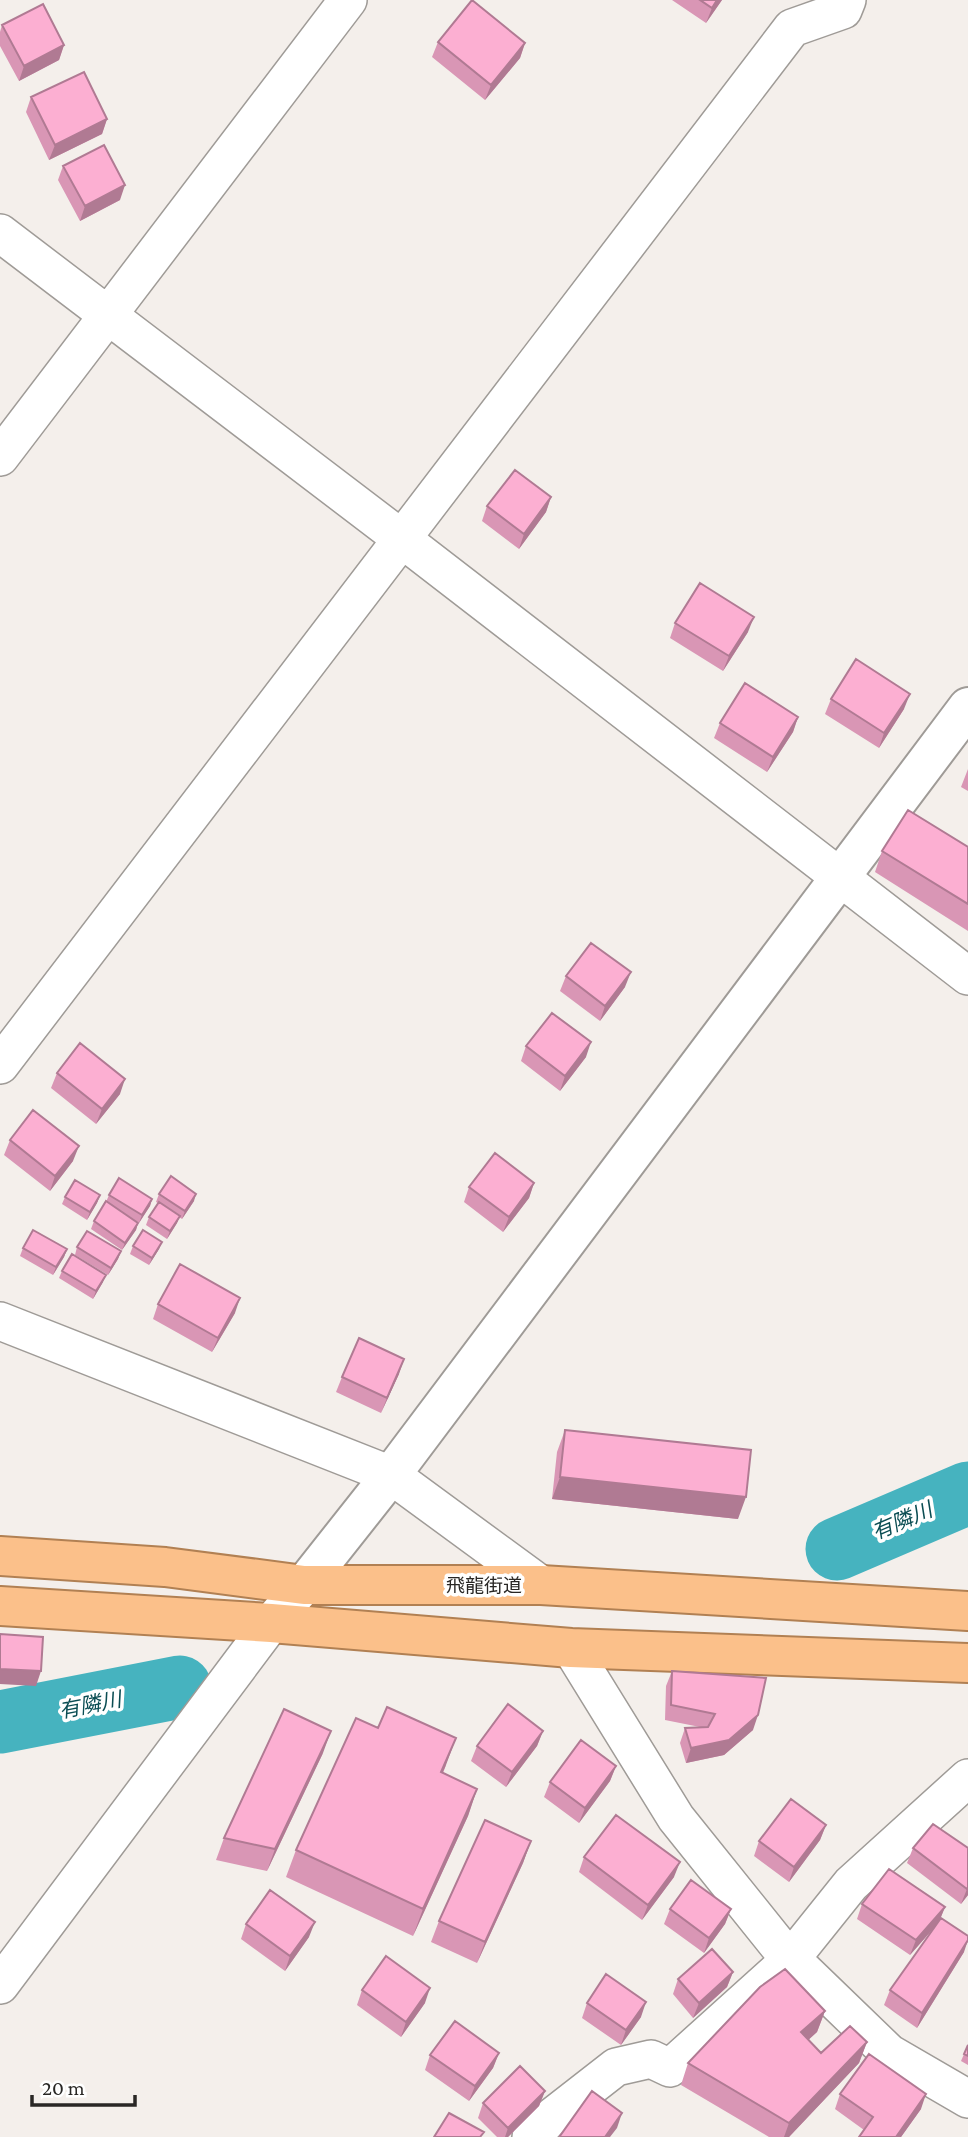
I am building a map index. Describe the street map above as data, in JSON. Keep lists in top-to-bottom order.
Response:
{
  "streets": {
    "highway": ["飛龍街道"]
  },
  "water": ["有隣川"],
  "scale_bar": "20 m"
}
